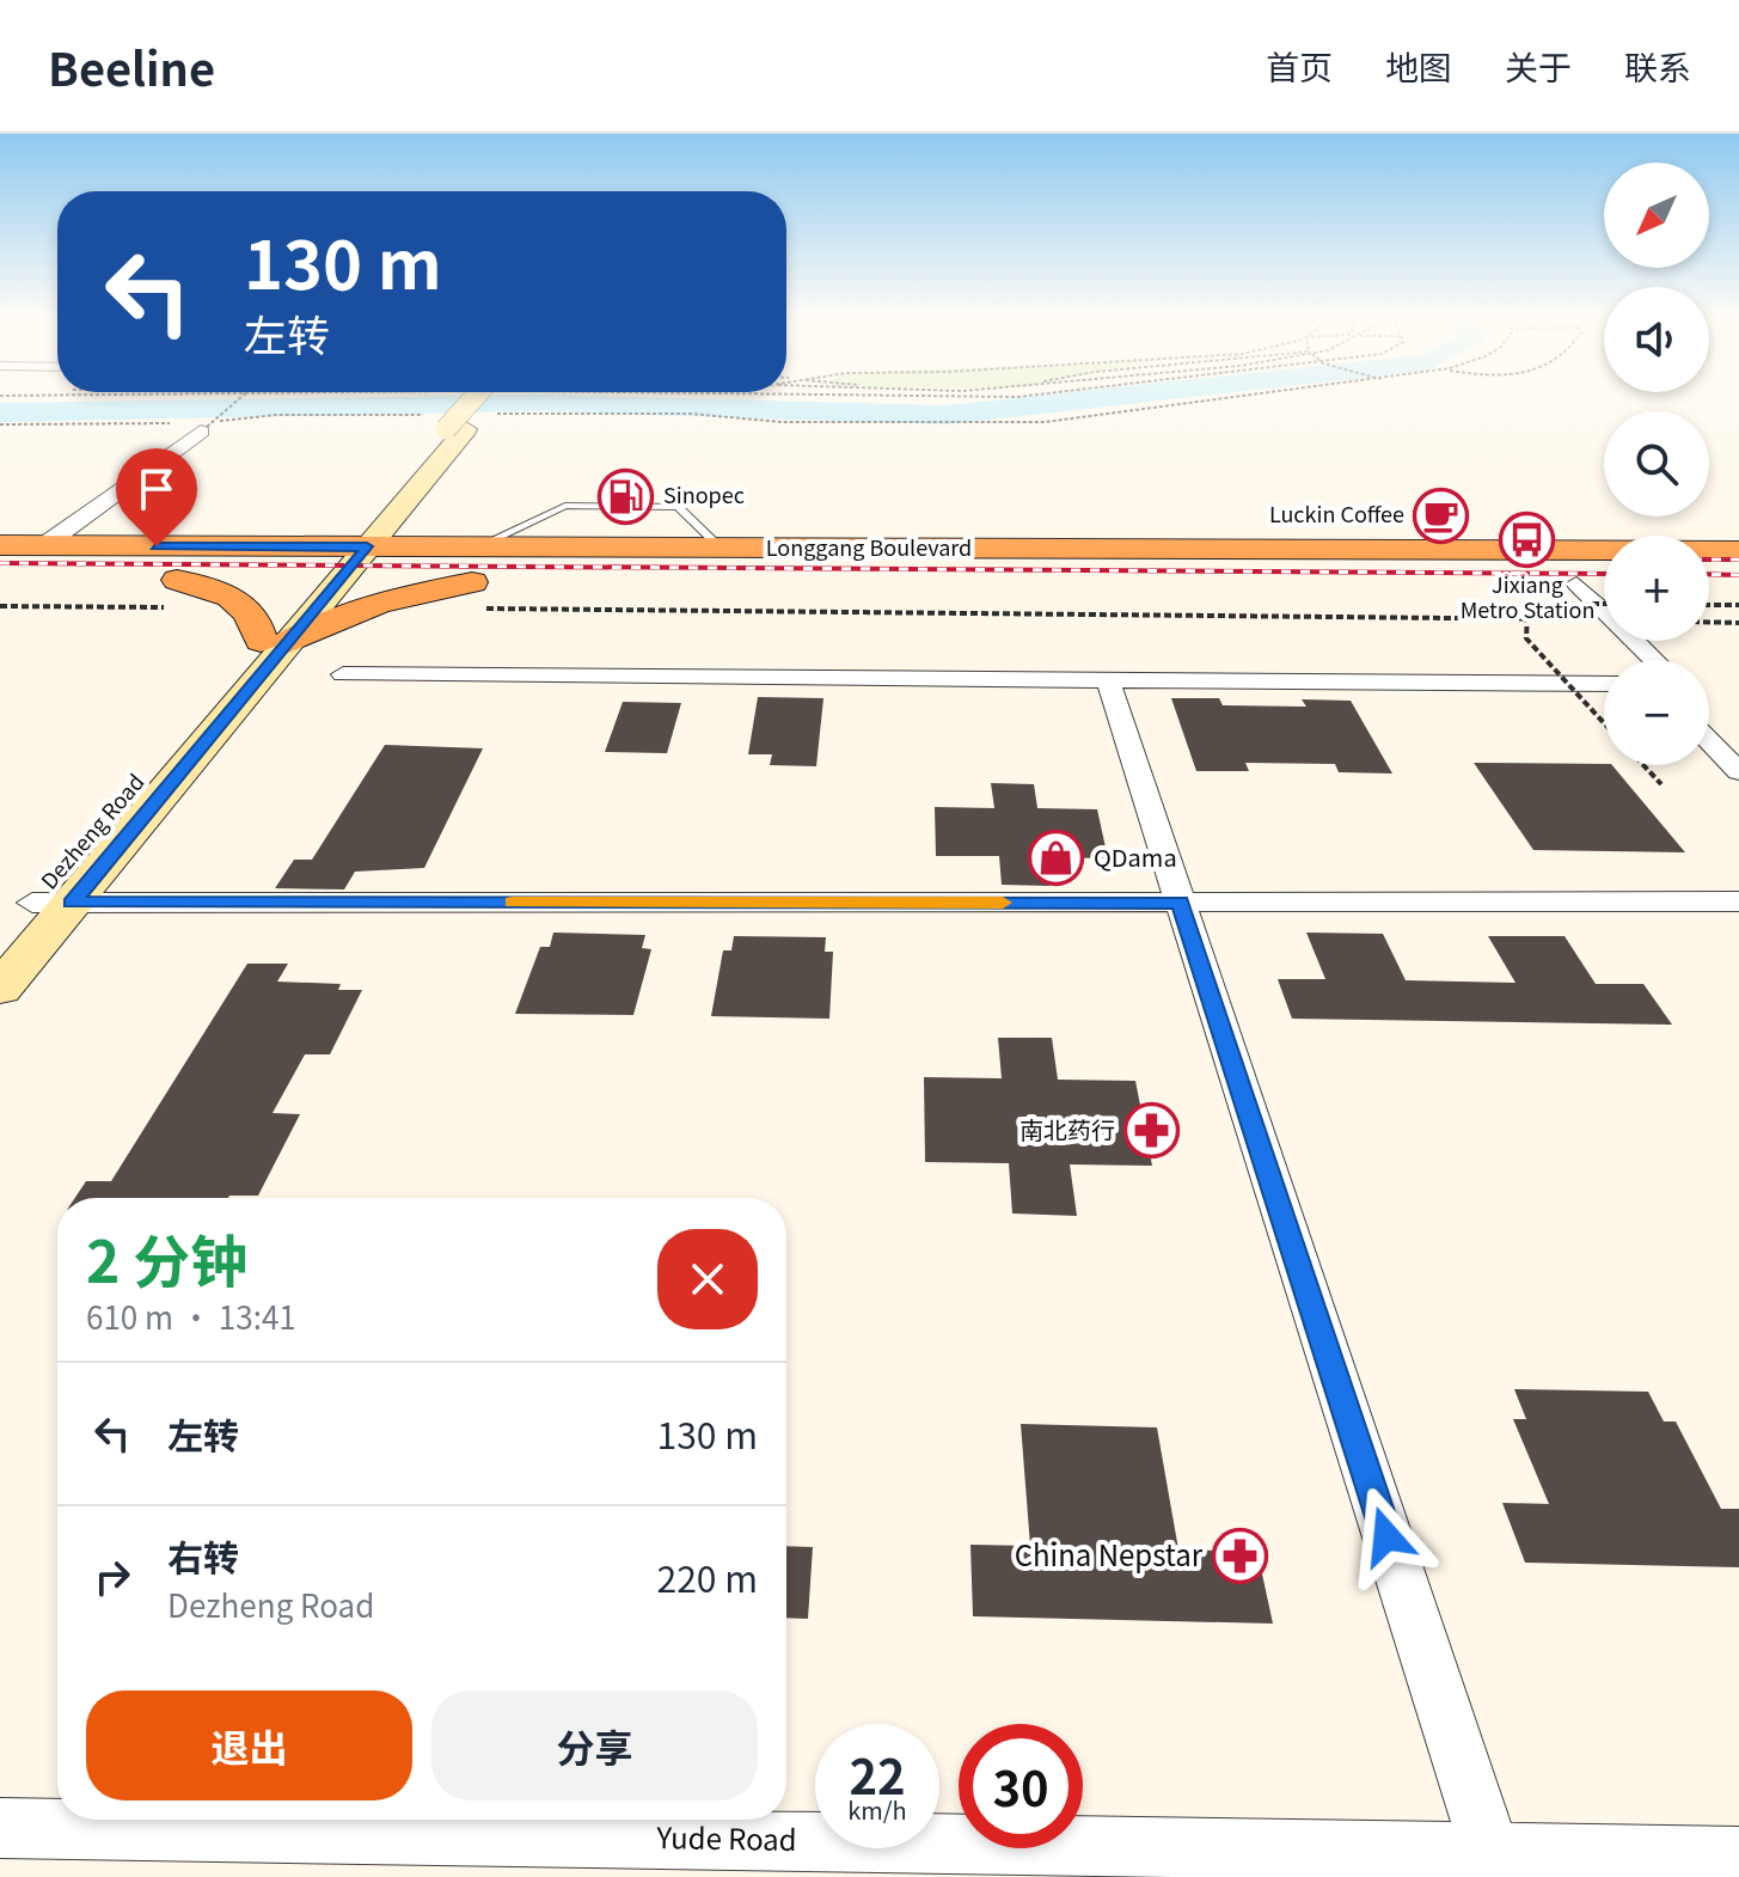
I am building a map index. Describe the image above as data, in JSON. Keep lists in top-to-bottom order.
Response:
{
  "streets": {
    "highway": ["Longgang Boulevard"],
    "main road": ["Dezheng Road"],
    "street": ["Yude Road"]
  },
  "crossings": [
    ["Longgang Boulevard", "Dezheng Road"]
  ],
  "places": {
    "fuel station": ["Sinopec"],
    "cafe": ["Luckin Coffee"],
    "bus stop": ["Jixiang Metro Station"],
    "shop": ["QDama"],
    "pharmacy": ["南北药行", "China Nepstar"]
  },
  "north": "bottom left",
  "page": {
    "header": "Beeline",
    "nav": [
      "首页",
      "地图",
      "关于",
      "联系"
    ],
    "map_buttons": ["+", "−"],
    "turn": ["130 m", "左转"],
    "heading": ["2 分钟", "610 m · 13:41"],
    "list": [
      {
        "name": "左转",
        "value": "130 m"
      },
      {
        "name": "右转",
        "note": "Dezheng Road",
        "value": "220 m"
      }
    ],
    "buttons": ["退出", "分享"],
    "speed": "22 km/h",
    "limit": "30"
  }
}
